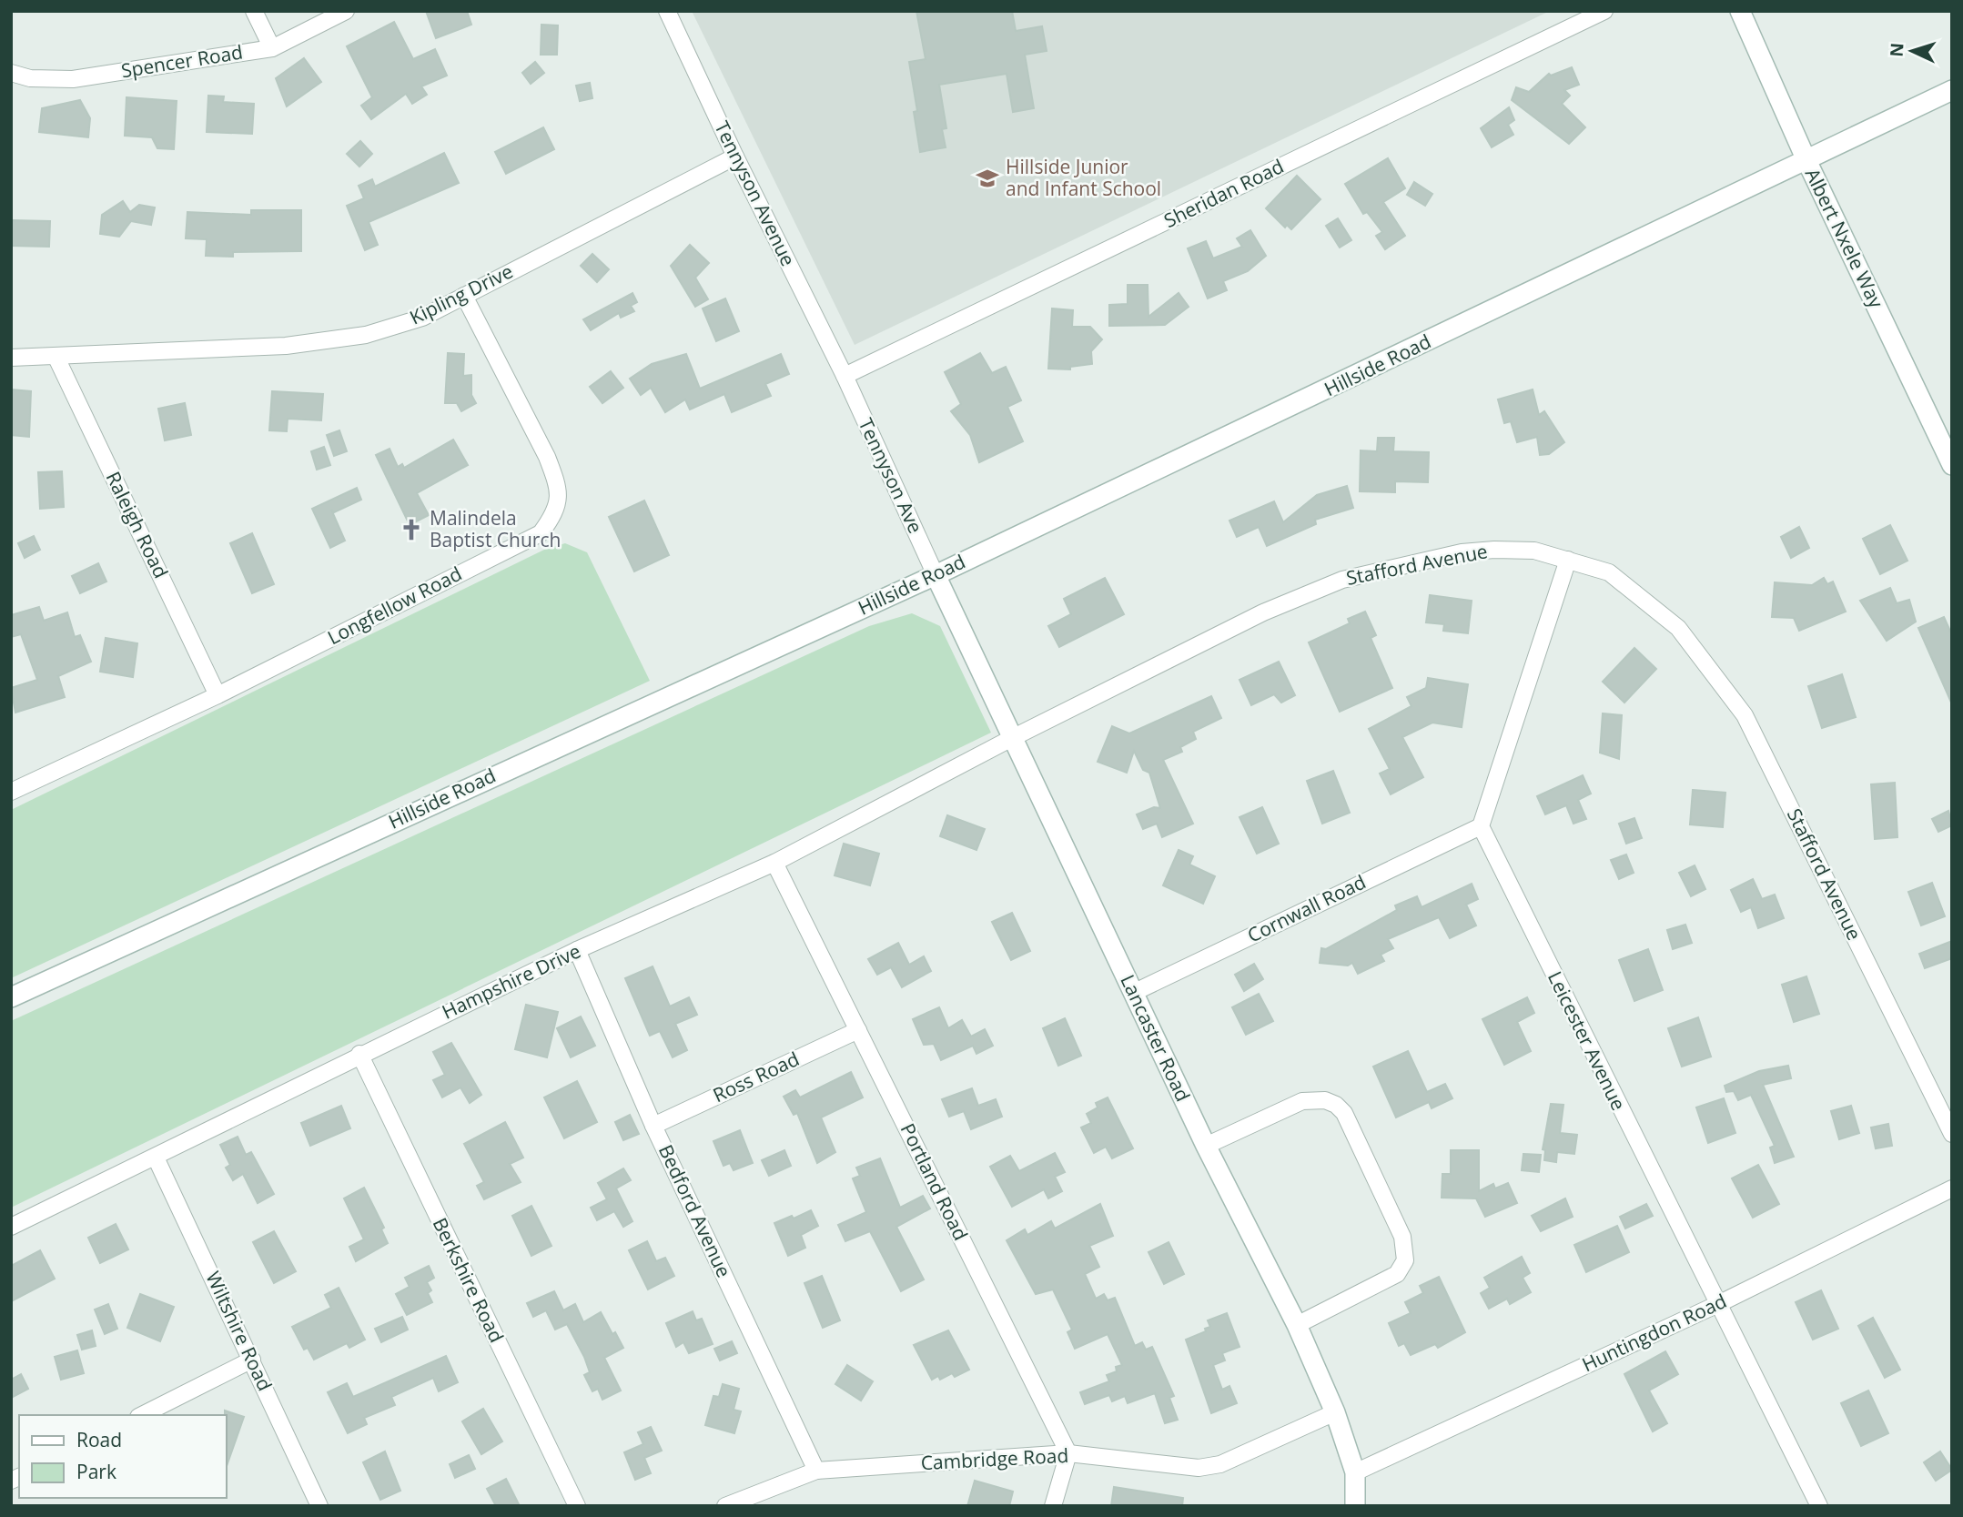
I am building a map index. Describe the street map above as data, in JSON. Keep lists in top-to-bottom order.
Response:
{
  "streets": {
    "main road": ["Albert Nxele Way", "Hillside Road", "Lancaster Road"],
    "street": [
      "Spencer Road",
      "Tennyson Avenue",
      "Sheridan Road",
      "Kipling Drive",
      "Tennyson Ave",
      "Raleigh Road",
      "Stafford Avenue",
      "Longfellow Road",
      "Cornwall Road",
      "Hampshire Drive",
      "Leicester Avenue",
      "Ross Road",
      "Portland Road",
      "Bedford Avenue",
      "Berkshire Road",
      "Wiltshire Road",
      "Huntingdon Road",
      "Cambridge Road"
    ]
  },
  "crossings": [
    ["Tennyson Avenue", "Sheridan Road"],
    ["Tennyson Avenue", "Kipling Drive"],
    ["Tennyson Avenue", "Tennyson Ave"],
    ["Sheridan Road", "Tennyson Ave"],
    ["Albert Nxele Way", "Hillside Road"],
    ["Kipling Drive", "Raleigh Road"],
    ["Kipling Drive", "Longfellow Road"],
    ["Hillside Road", "Tennyson Ave"],
    ["Hillside Road", "Lancaster Road"],
    ["Tennyson Ave", "Lancaster Road"],
    ["Raleigh Road", "Longfellow Road"],
    ["Stafford Avenue", "Hampshire Drive"],
    ["Stafford Avenue", "Lancaster Road"],
    ["Cornwall Road", "Lancaster Road"],
    ["Cornwall Road", "Leicester Avenue"],
    ["Hampshire Drive", "Lancaster Road"],
    ["Hampshire Drive", "Portland Road"],
    ["Hampshire Drive", "Bedford Avenue"],
    ["Hampshire Drive", "Berkshire Road"],
    ["Hampshire Drive", "Wiltshire Road"],
    ["Lancaster Road", "Huntingdon Road"],
    ["Lancaster Road", "Cambridge Road"],
    ["Leicester Avenue", "Huntingdon Road"],
    ["Ross Road", "Portland Road"],
    ["Ross Road", "Bedford Avenue"],
    ["Portland Road", "Cambridge Road"],
    ["Bedford Avenue", "Cambridge Road"]
  ],
  "places": {
    "school or university": ["Hillside Junior and Infant School"],
    "church": ["Malindela Baptist Church"]
  },
  "legend": ["Road", "Park"],
  "north": "left"
}
